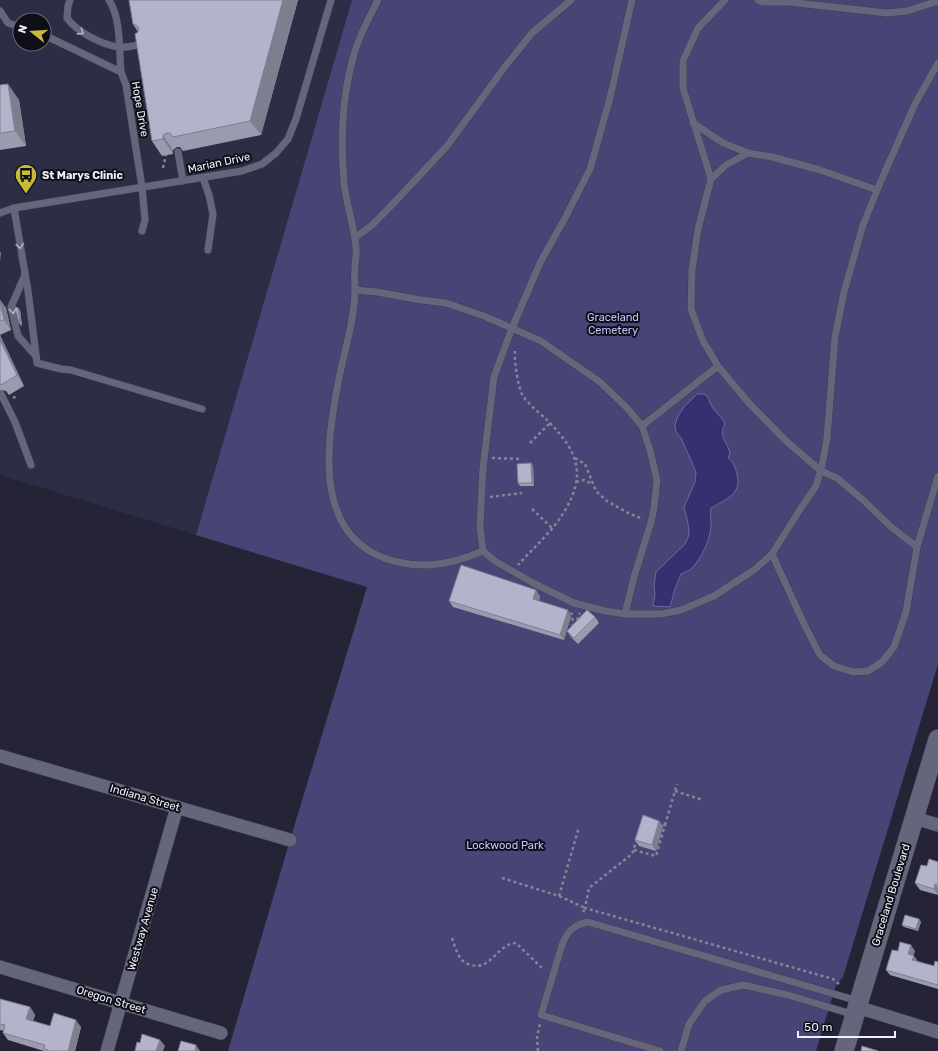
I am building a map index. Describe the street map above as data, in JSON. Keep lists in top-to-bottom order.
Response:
{
  "streets": {
    "street": [
      "Indiana Street",
      "Graceland Boulevard",
      "Westway Avenue",
      "Oregon Street"
    ],
    "lane": ["Hope Drive", "Marian Drive"]
  },
  "crossings": [
    ["Hope Drive", "Marian Drive"],
    ["Indiana Street", "Westway Avenue"],
    ["Westway Avenue", "Oregon Street"]
  ],
  "parks": ["Graceland Cemetery", "Lockwood Park"],
  "places": {
    "bus stop": ["St Marys Clinic"]
  },
  "scale_bar": "50 m",
  "north": "left"
}
